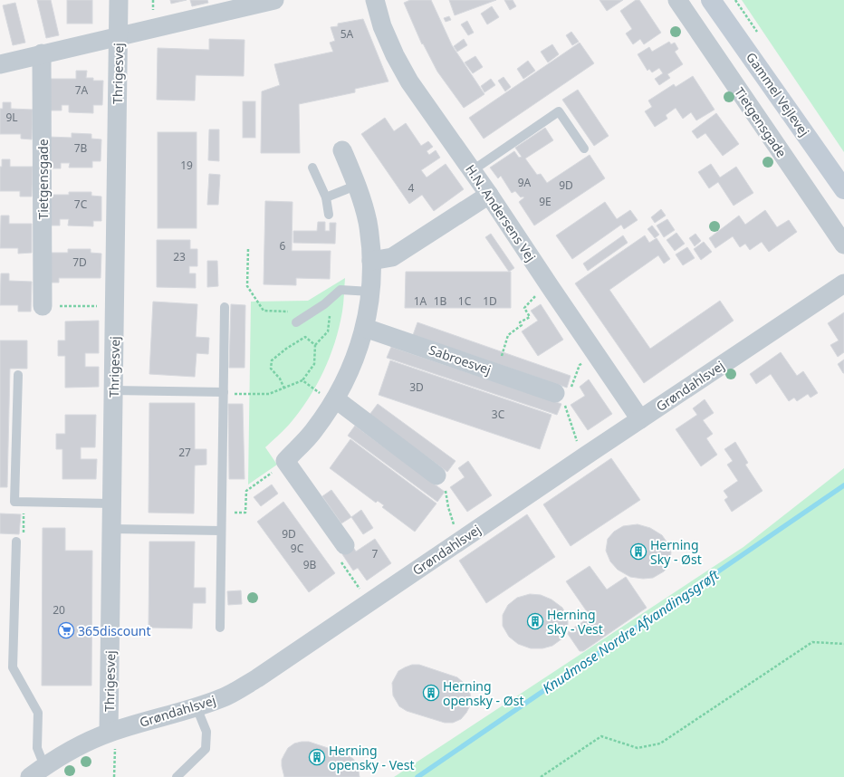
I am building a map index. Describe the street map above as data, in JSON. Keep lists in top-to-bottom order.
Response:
{
  "streets": {
    "street": [
      "Thrigesvej",
      "Gammel Vejlevej",
      "Tietgensgade",
      "H.N. Andersens Vej",
      "Sabroesvej",
      "Grøndahlsvej"
    ]
  },
  "crossings": [
    ["Thrigesvej", "Grøndahlsvej"],
    ["H.N. Andersens Vej", "Grøndahlsvej"]
  ],
  "water": ["Knudmose Nordre Afvandingsgrøft"],
  "places": {
    "building": [
      "Herning Sky - Øst",
      "Herning Sky - Vest",
      "Herning opensky - Øst",
      "Herning opensky - Vest"
    ],
    "supermarket": ["365discount"]
  },
  "house_numbers": [
    "5A",
    "7A",
    "9L",
    "7B",
    "19",
    "9A",
    "9D",
    "4",
    "9E",
    "7C",
    "6",
    "23",
    "7D",
    "1A",
    "1B",
    "1C",
    "1D",
    "3D",
    "3C",
    "27",
    "9D",
    "9C",
    "7",
    "9B",
    "20"
  ]
}
